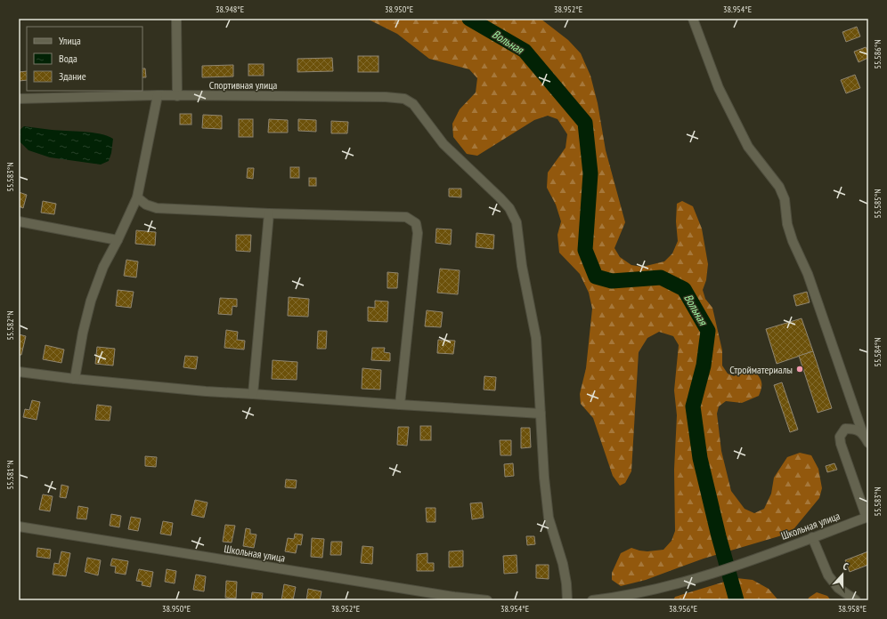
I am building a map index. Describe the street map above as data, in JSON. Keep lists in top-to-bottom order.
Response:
{
  "streets": {
    "street": ["Спортивная улица", "Школьная улица"]
  },
  "water": ["Вольная"],
  "places": ["Стройматериалы"],
  "legend": ["Улица", "Вода", "Здание"],
  "north": "top",
  "coordinates": [
    "38.948°E",
    "38.950°E",
    "38.952°E",
    "38.954°E",
    "55.586°N",
    "55.583°N",
    "55.585°N",
    "55.582°N",
    "55.584°N",
    "55.581°N",
    "38.956°E",
    "38.958°E"
  ]
}
